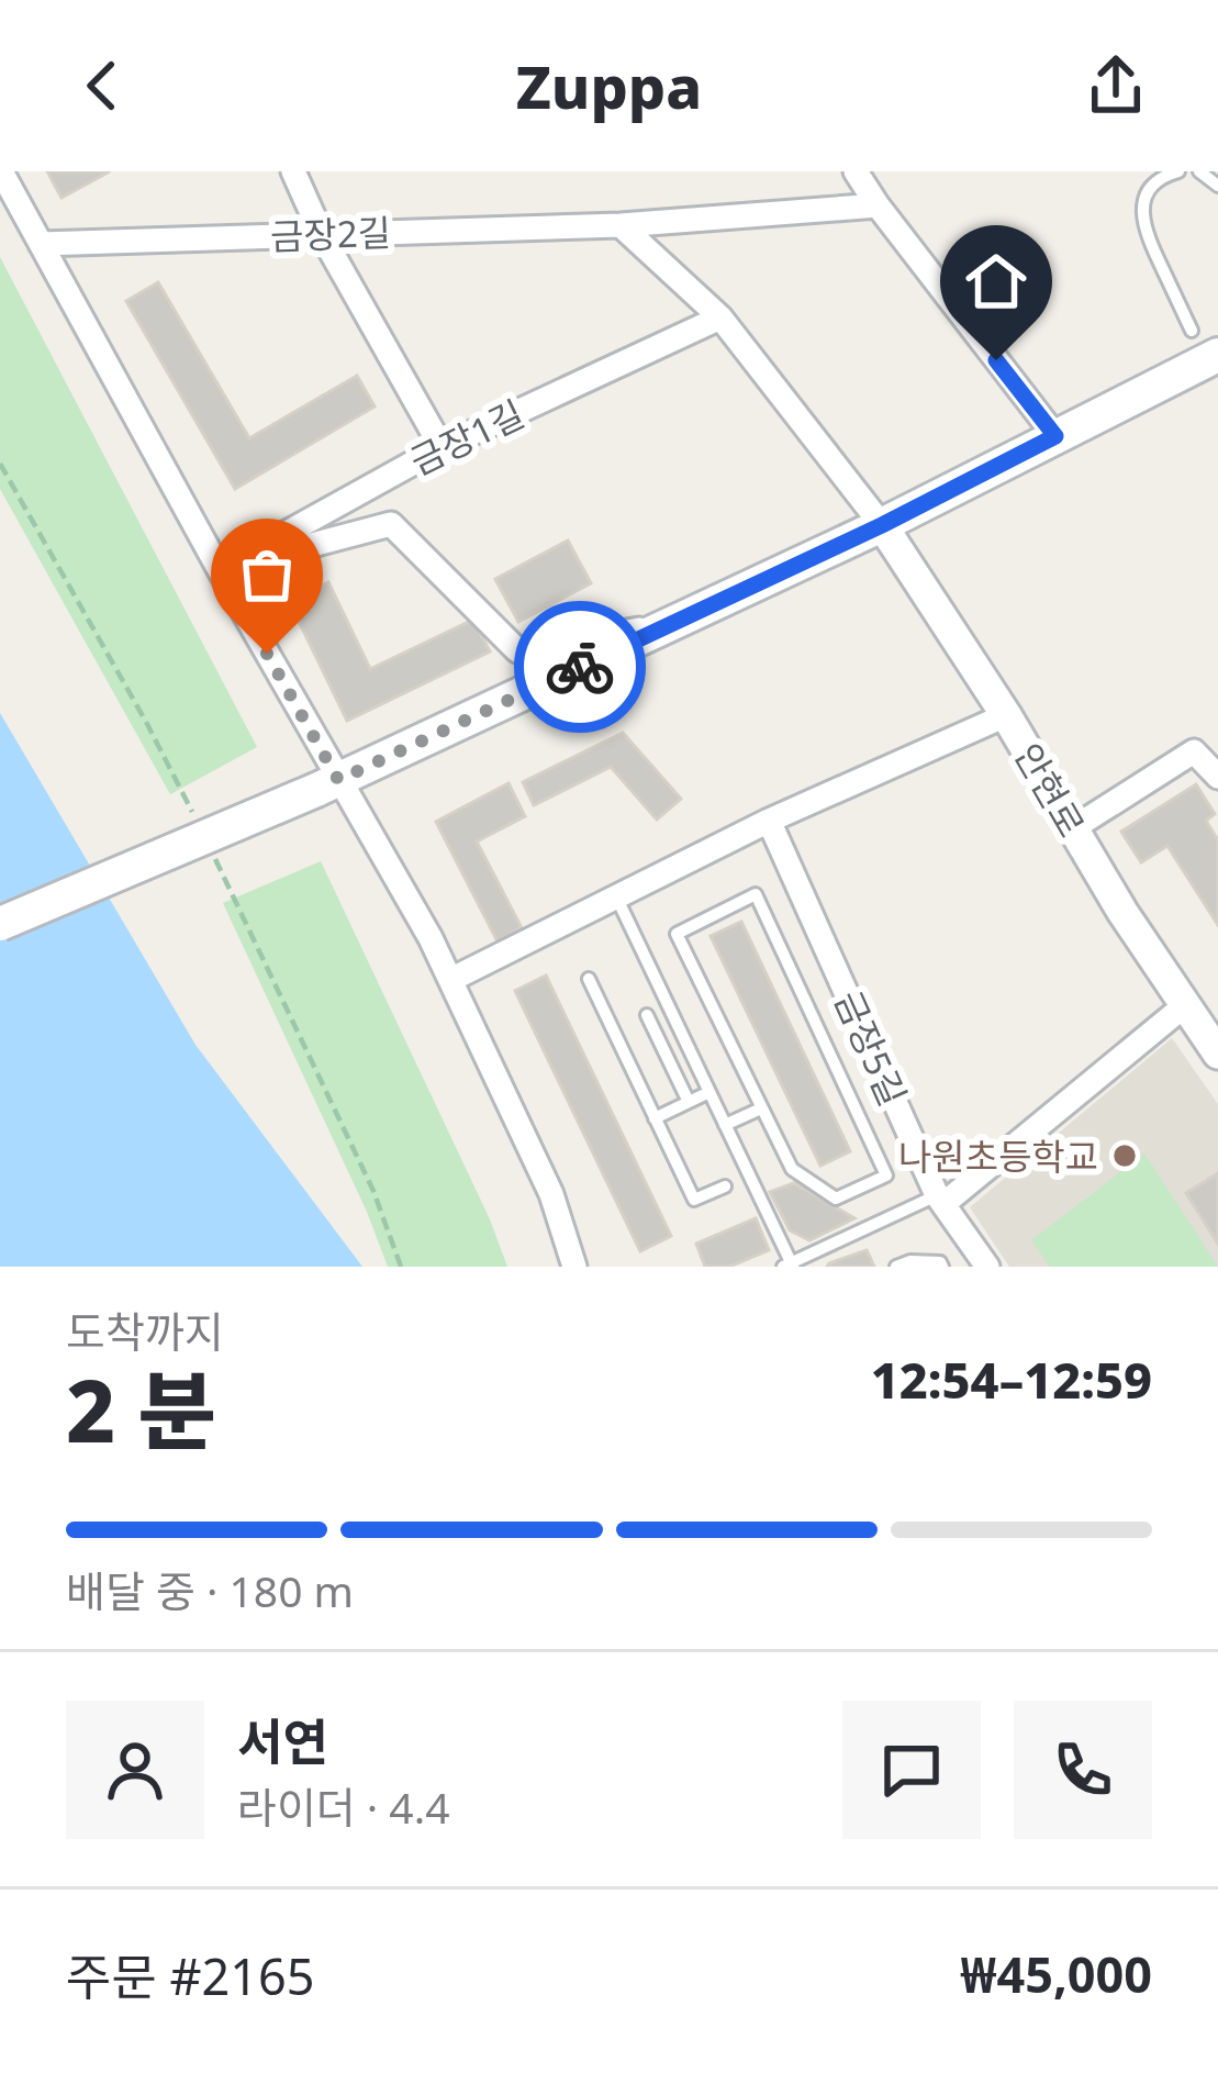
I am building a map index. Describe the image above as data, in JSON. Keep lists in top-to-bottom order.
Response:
{
  "streets": {
    "street": [
      "금장2길",
      "금장1길",
      "안현로",
      "금장5길"
    ]
  },
  "places": ["나원초등학교"],
  "page": {
    "header": "Zuppa",
    "heading": ["2 분", "도착까지", "12:54–12:59"],
    "panel": [
      "서연",
      "라이더 · 4.4",
      "주문 #2165",
      "₩45,000"
    ],
    "bar": "배달 중 · 180 m"
  }
}
